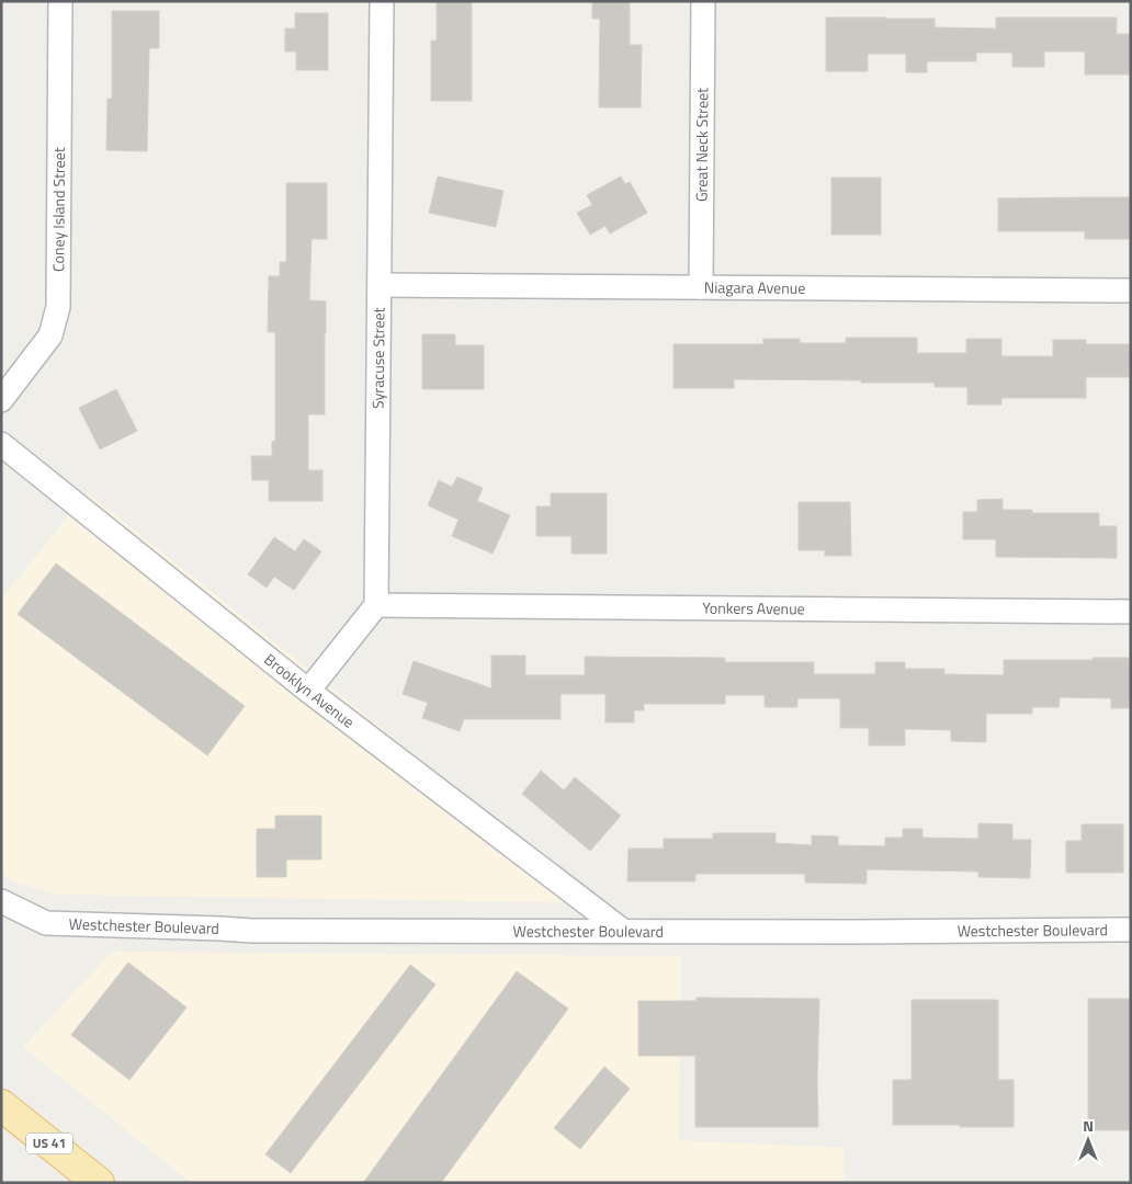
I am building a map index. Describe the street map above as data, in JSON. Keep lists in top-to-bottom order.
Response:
{
  "streets": {
    "main road": ["US 41"],
    "street": [
      "Great Neck Street",
      "Coney Island Street",
      "Niagara Avenue",
      "Syracuse Street",
      "Yonkers Avenue",
      "Brooklyn Avenue",
      "Westchester Boulevard"
    ]
  },
  "crossings": [
    ["Great Neck Street", "Niagara Avenue"],
    ["Niagara Avenue", "Syracuse Street"],
    ["Syracuse Street", "Yonkers Avenue"],
    ["Brooklyn Avenue", "Westchester Boulevard"]
  ],
  "north": "top"
}
